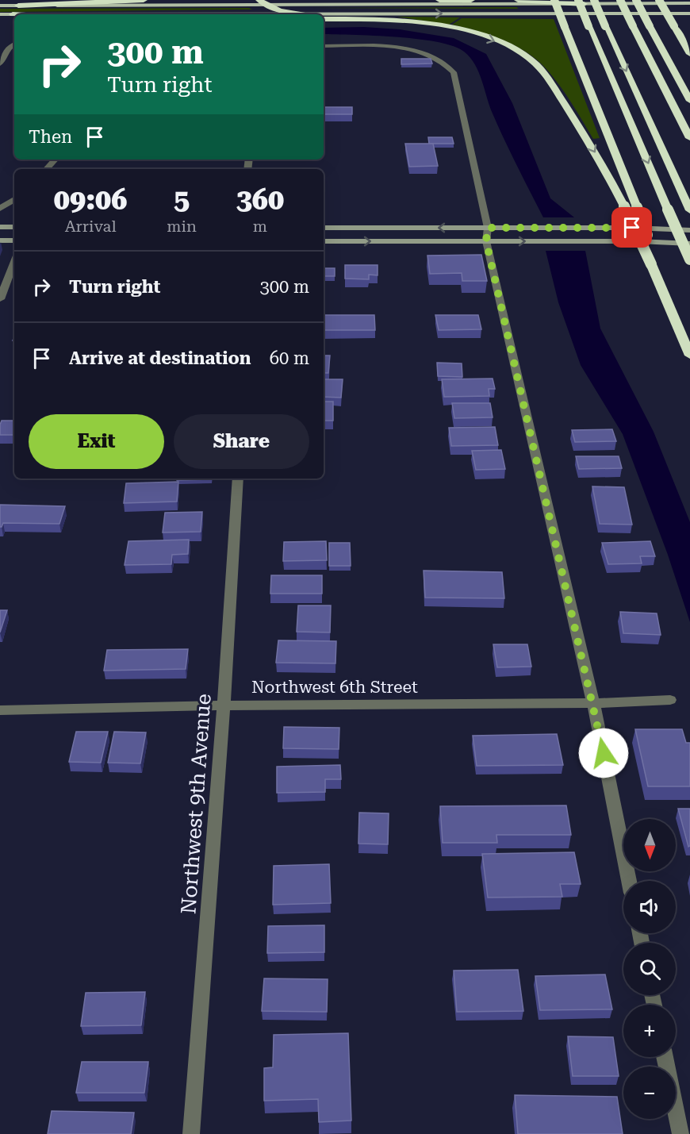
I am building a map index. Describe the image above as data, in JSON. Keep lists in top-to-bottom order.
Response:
{
  "streets": {
    "street": ["Northwest 6th Street", "Northwest 9th Avenue"]
  },
  "crossings": [
    ["Northwest 6th Street", "Northwest 9th Avenue"]
  ],
  "north": "bottom",
  "page": {
    "turn": ["300 m", "Turn right"],
    "then": "Then",
    "eta": [
      "09:06",
      "Arrival",
      "5",
      "min",
      "360",
      "m"
    ],
    "list": [
      {
        "name": "Turn right",
        "value": "300 m"
      },
      {
        "name": "Arrive at destination",
        "value": "60 m"
      }
    ],
    "buttons": ["Exit", "Share"],
    "map_buttons": ["+", "−"]
  }
}
